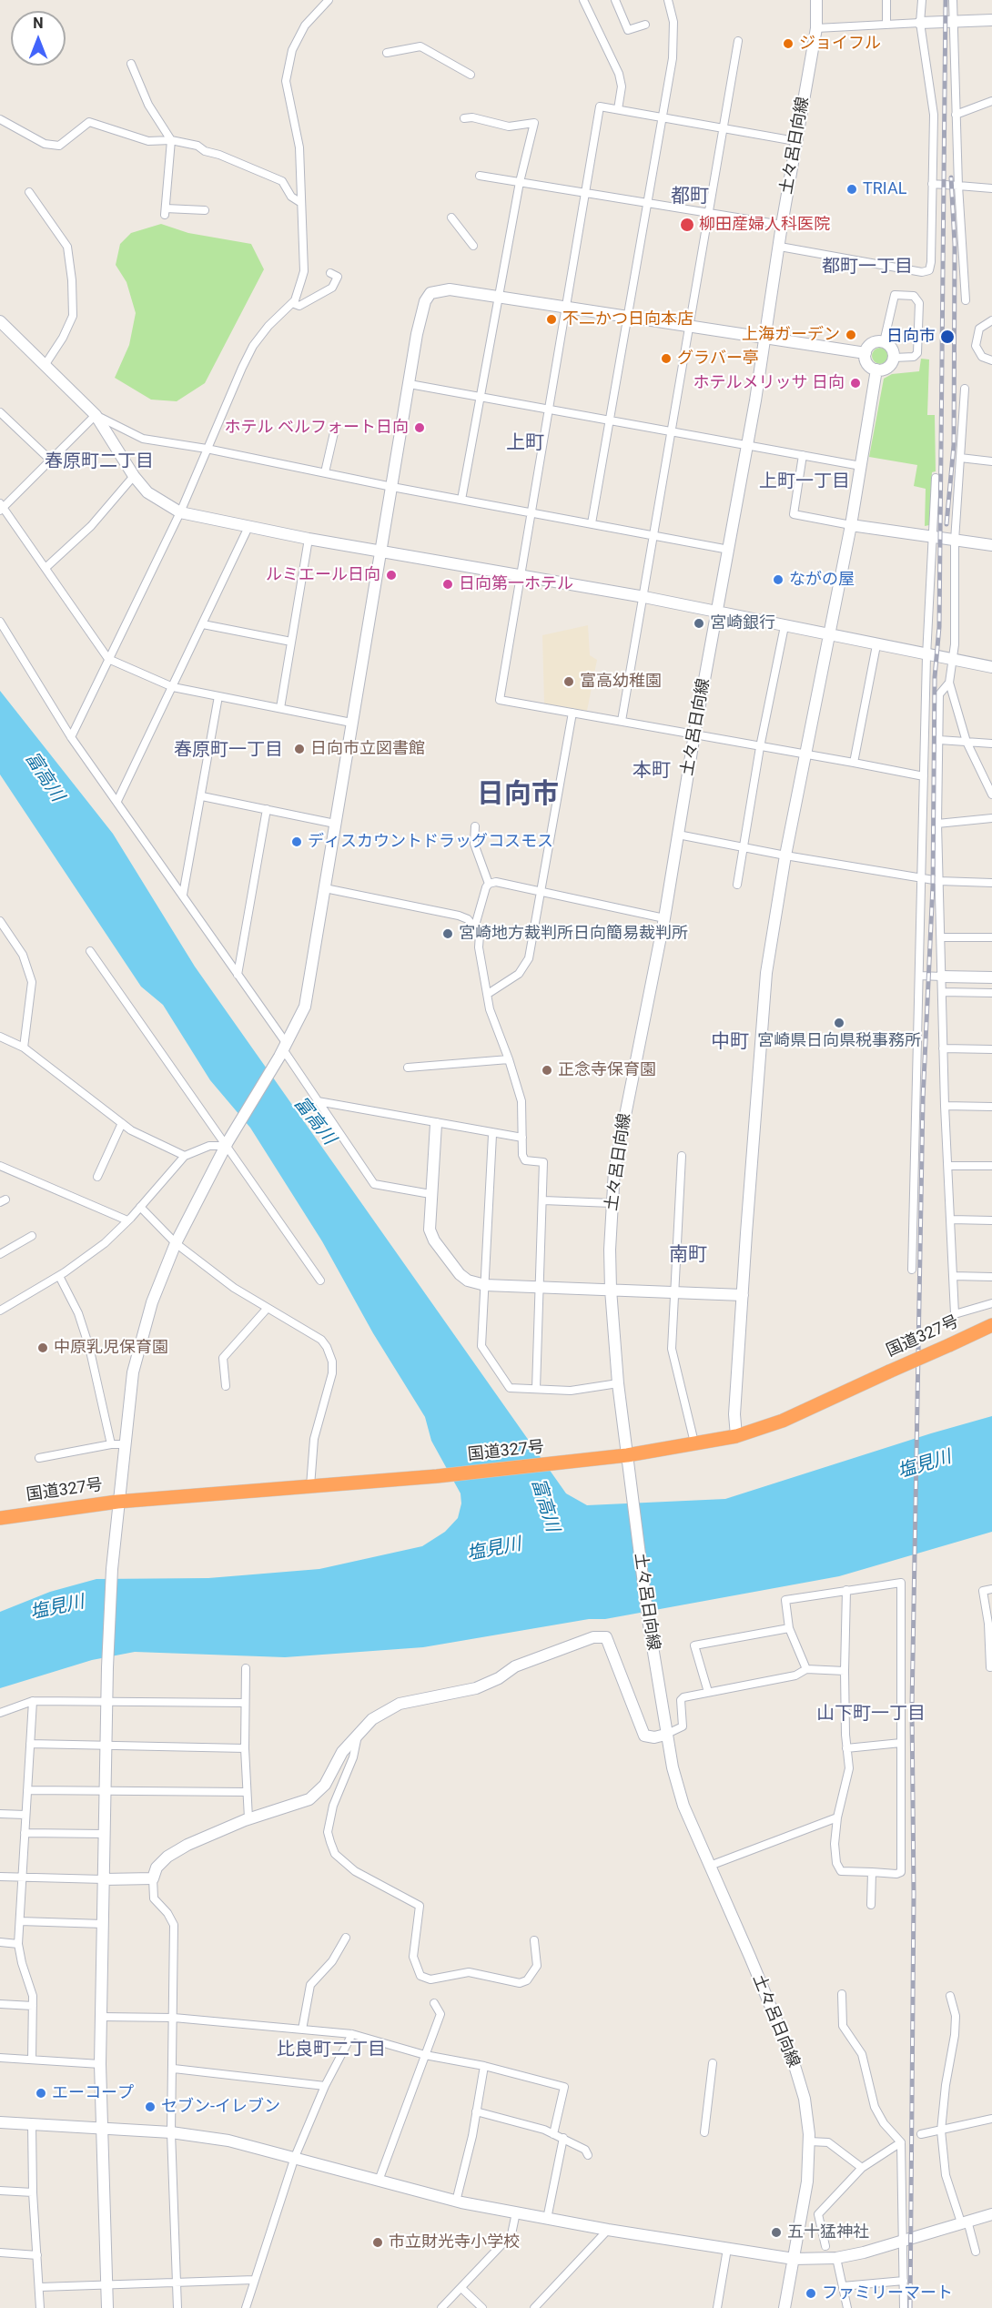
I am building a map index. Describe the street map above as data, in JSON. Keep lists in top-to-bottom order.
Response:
{
  "streets": {
    "highway": ["国道327号"],
    "street": ["土々呂日向線"]
  },
  "crossings": [
    ["土々呂日向線", "国道327号"]
  ],
  "districts": [
    "都町",
    "都町一丁目",
    "上町",
    "春原町二丁目",
    "上町一丁目",
    "春原町一丁目",
    "本町",
    "日向市",
    "中町",
    "南町",
    "山下町一丁目",
    "比良町二丁目"
  ],
  "water": ["富高川", "塩見川"],
  "places": [
    "ジョイフル",
    "TRIAL",
    "柳田産婦人科医院",
    "不二かつ日向本店",
    "上海ガーデン",
    "日向市",
    "グラバー亭",
    "ホテルメリッサ 日向",
    "ホテル ベルフォート日向",
    "ルミエール日向",
    "ながの屋",
    "日向第一ホテル",
    "宮崎銀行",
    "富高幼稚園",
    "日向市立図書館",
    "ディスカウントドラッグコスモス",
    "宮崎地方裁判所日向簡易裁判所",
    "宮崎県日向県税事務所",
    "正念寺保育園",
    "中原乳児保育園",
    "エーコープ",
    "セブン-イレブン",
    "五十猛神社",
    "市立財光寺小学校",
    "ファミリーマート"
  ],
  "north": "top"
}
